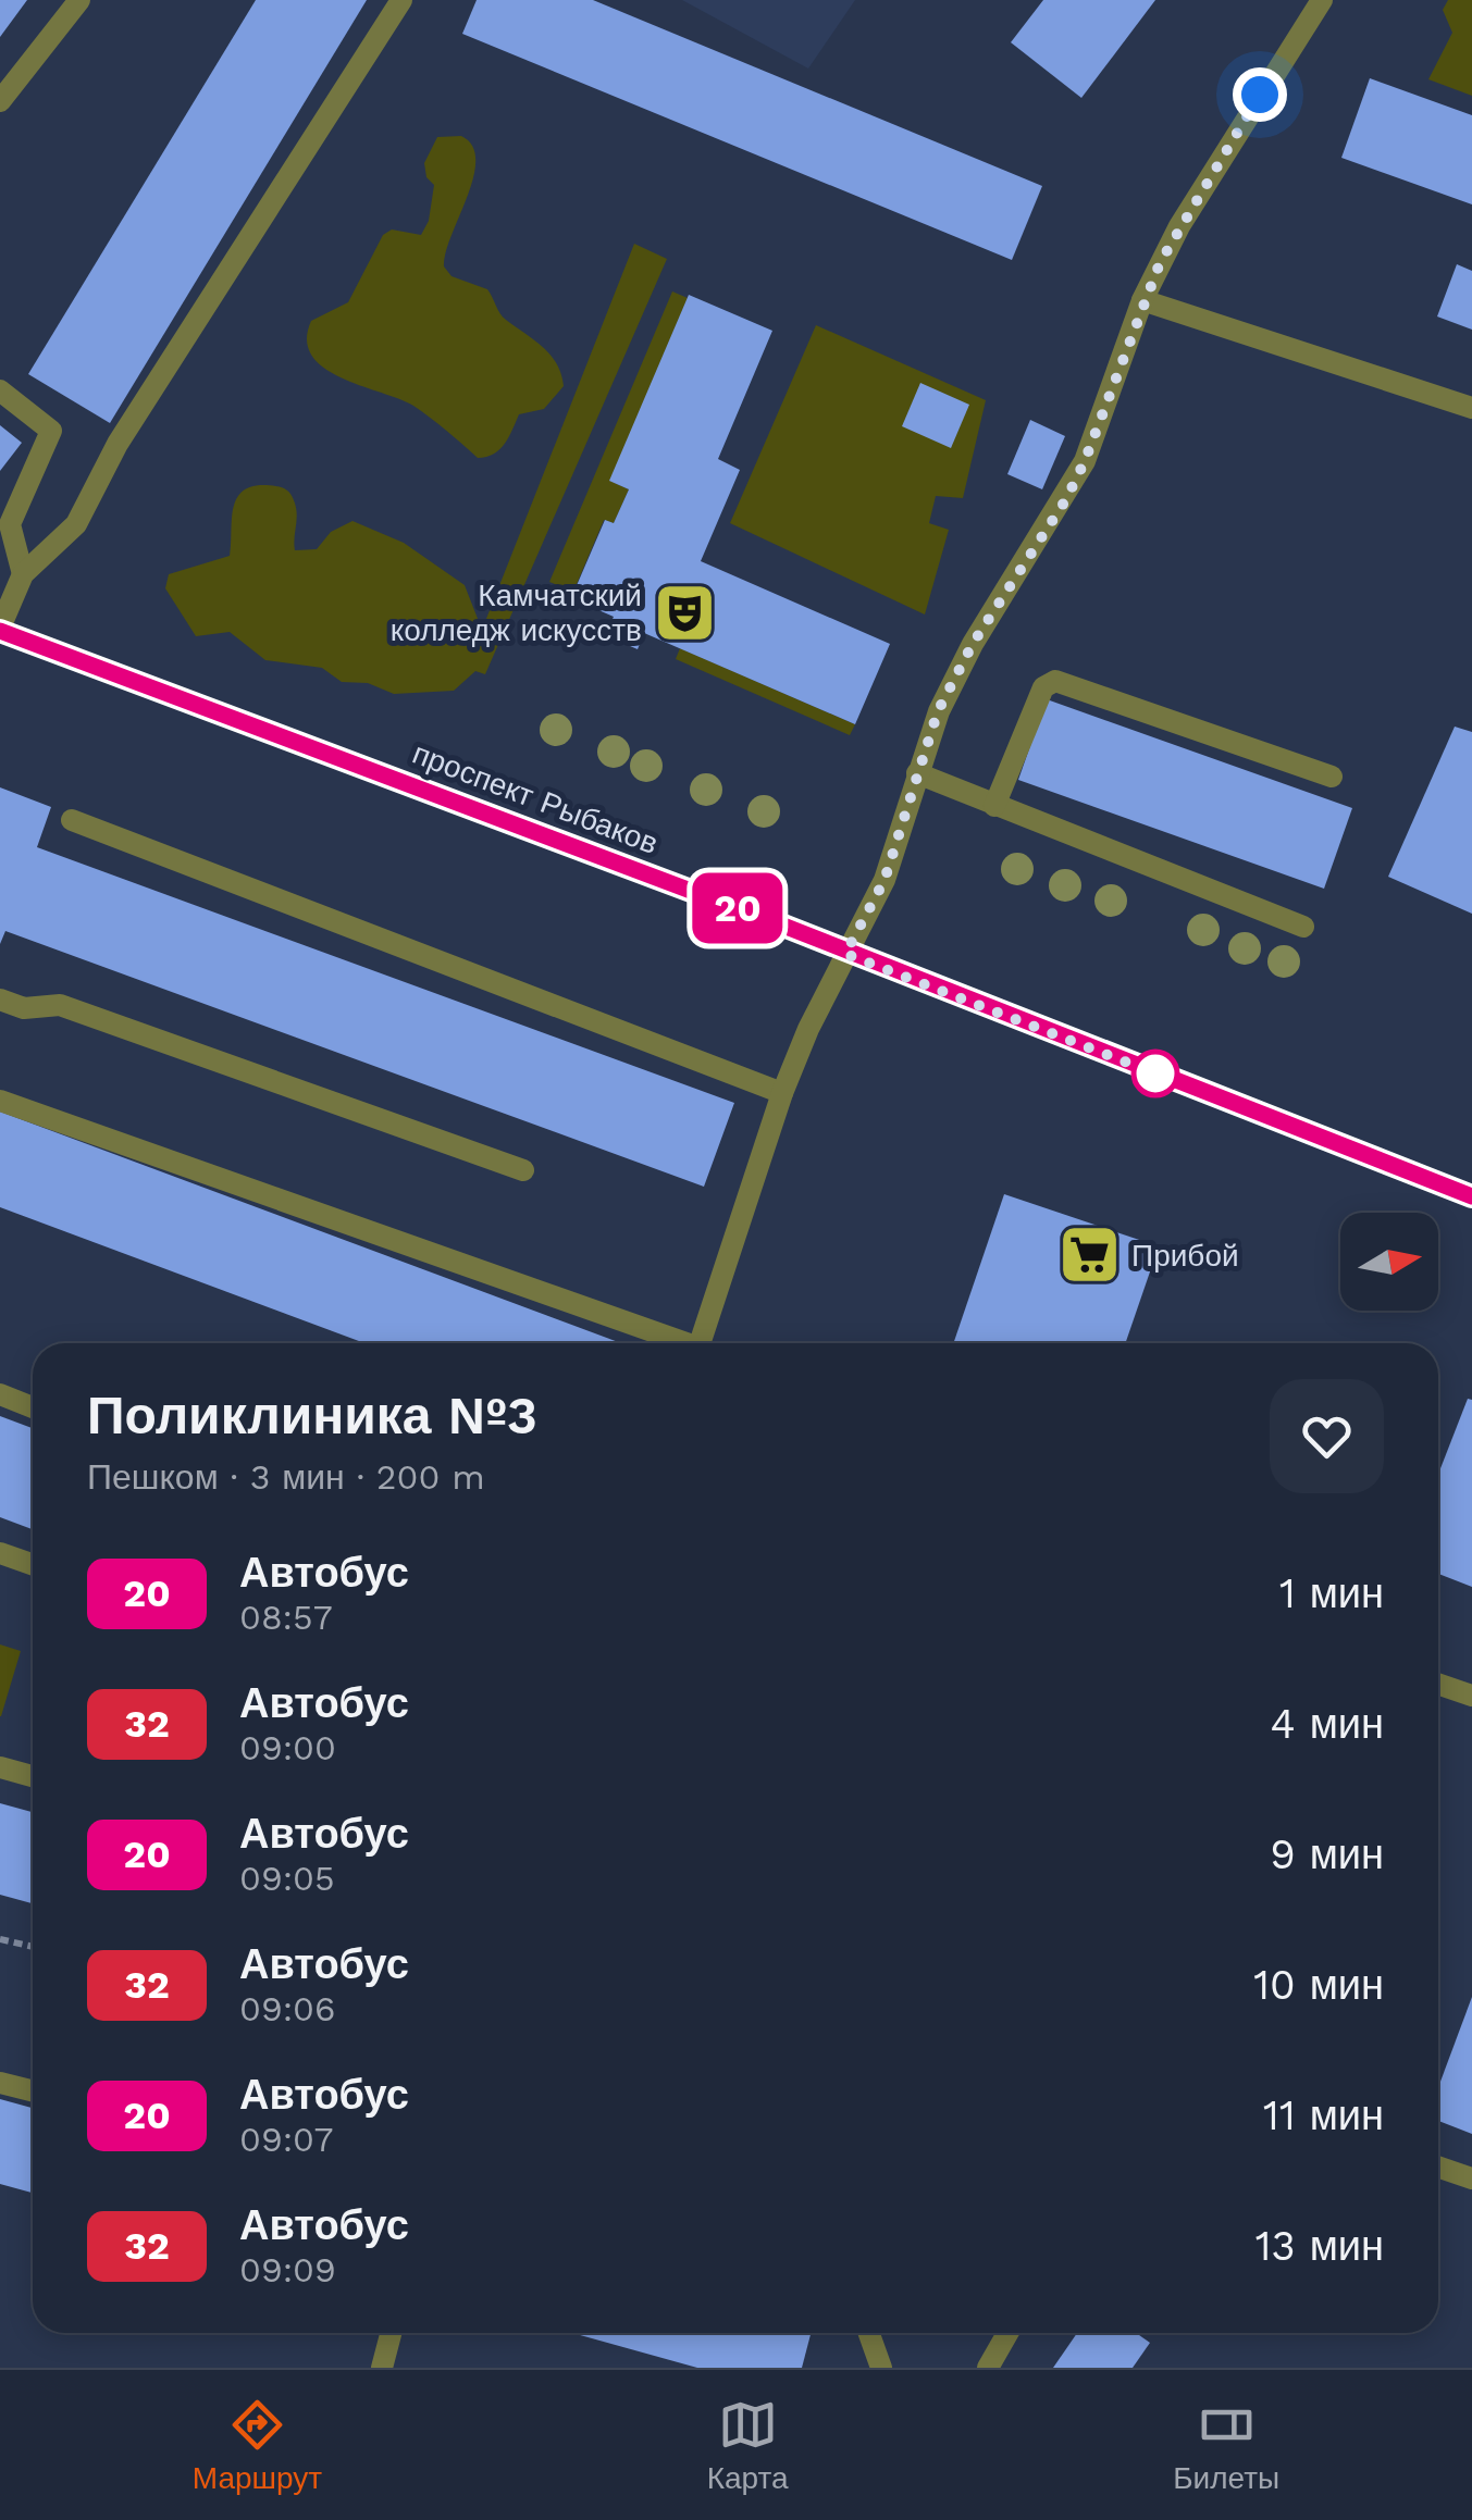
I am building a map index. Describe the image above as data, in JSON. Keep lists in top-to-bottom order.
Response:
{
  "streets": {
    "main road": ["проспект Рыбаков"]
  },
  "places": {
    "theatre": ["Камчатский колледж искусств"],
    "supermarket": ["Прибой"]
  },
  "lines": ["bus line 20"],
  "north": "right",
  "page": {
    "on_map": "20",
    "heading": ["Поликлиника №3", "Пешком · 3 мин · 200 m"],
    "list": [
      {
        "mark": "20",
        "name": "Автобус",
        "note": "08:57",
        "value": "1 мин"
      },
      {
        "mark": "32",
        "name": "Автобус",
        "note": "09:00",
        "value": "4 мин"
      },
      {
        "mark": "20",
        "name": "Автобус",
        "note": "09:05",
        "value": "9 мин"
      },
      {
        "mark": "32",
        "name": "Автобус",
        "note": "09:06",
        "value": "10 мин"
      },
      {
        "mark": "20",
        "name": "Автобус",
        "note": "09:07",
        "value": "11 мин"
      },
      {
        "mark": "32",
        "name": "Автобус",
        "note": "09:09",
        "value": "13 мин"
      }
    ],
    "tabs": ["Маршрут", "Карта", "Билеты"]
  }
}
